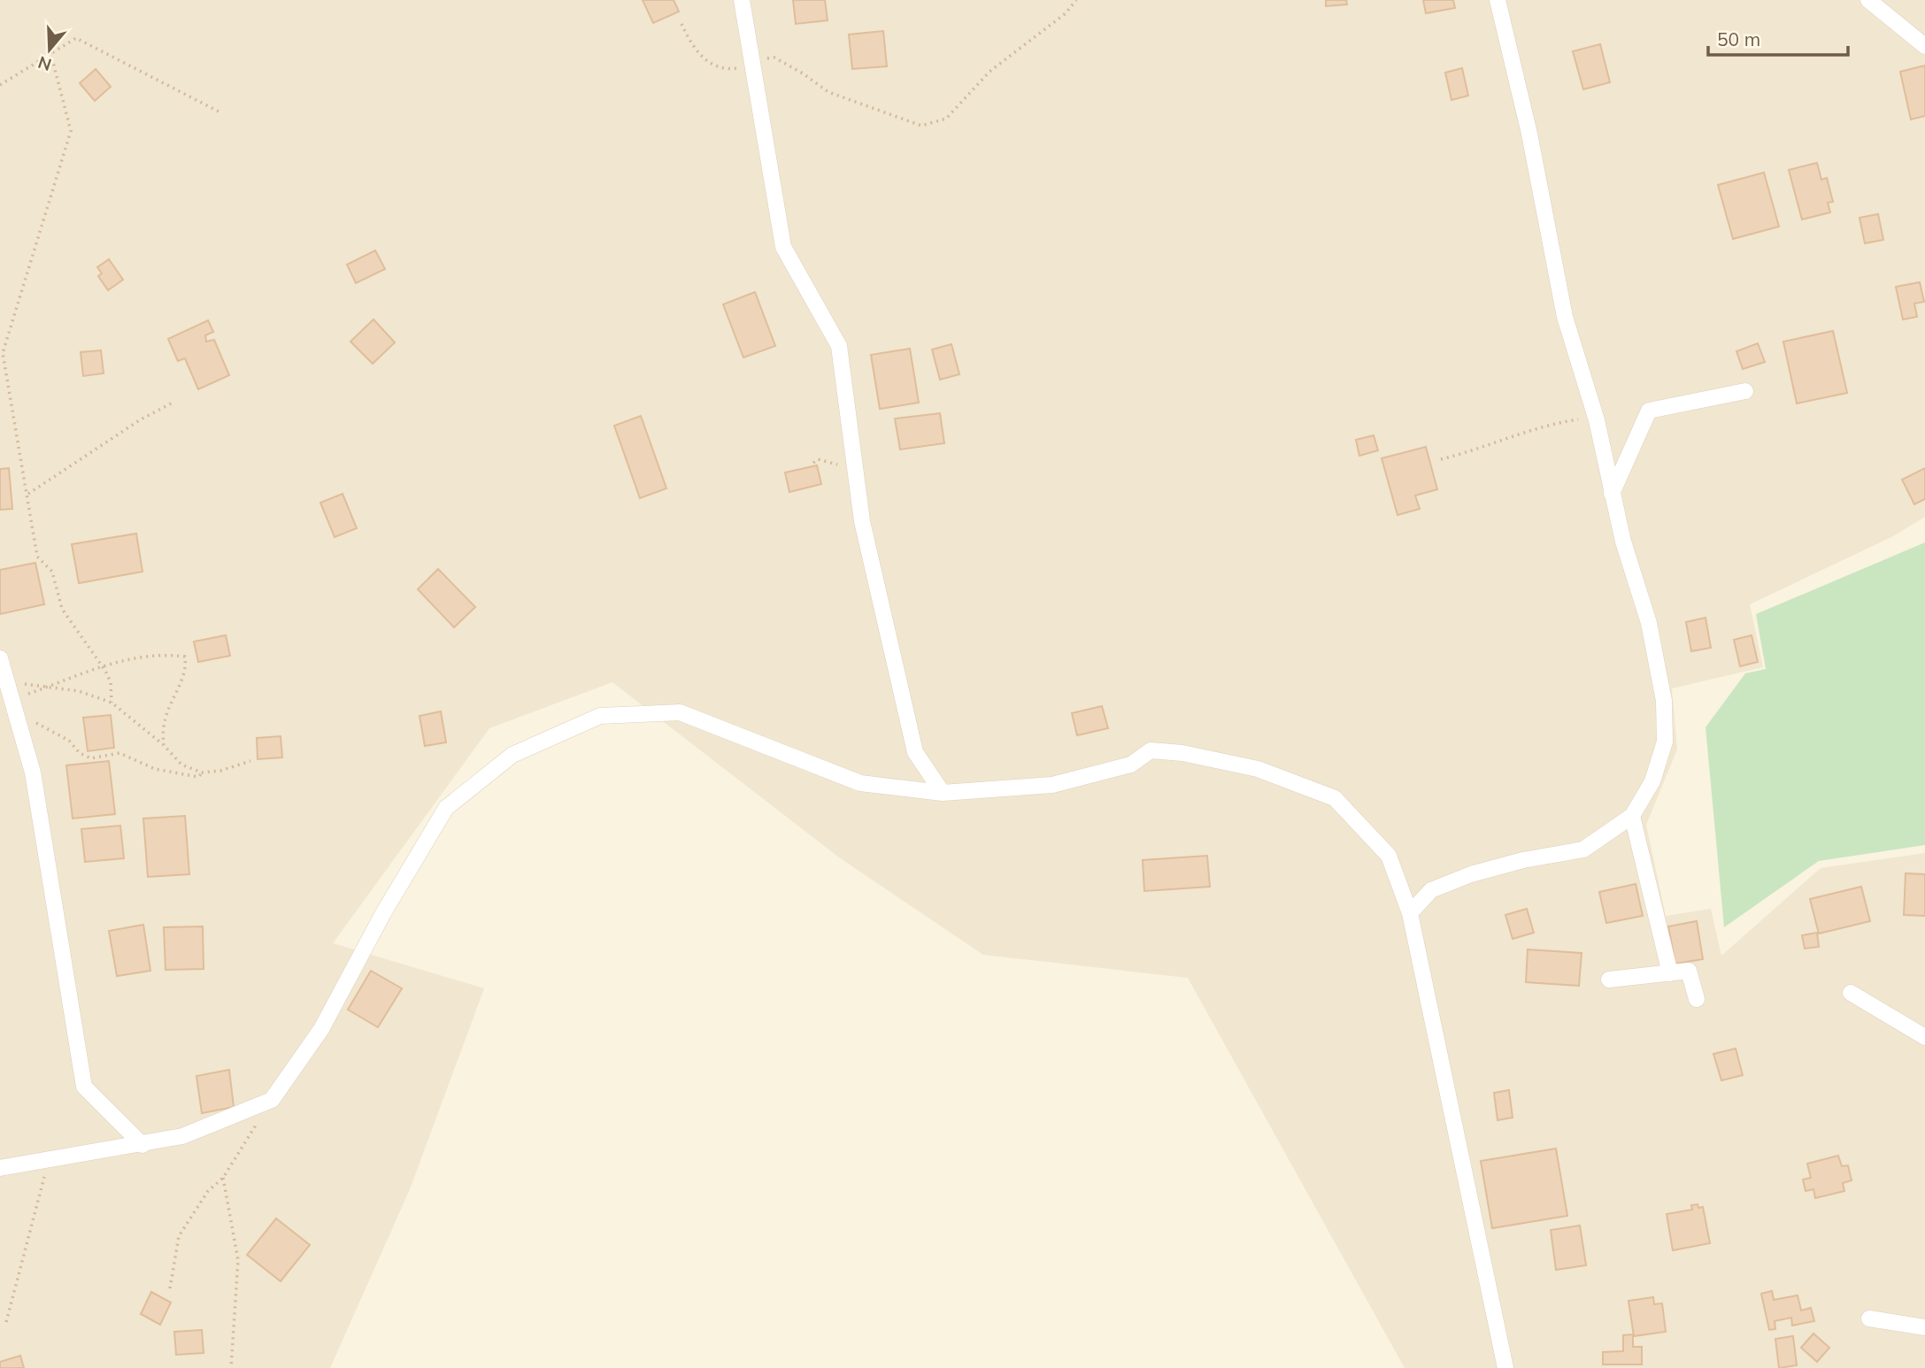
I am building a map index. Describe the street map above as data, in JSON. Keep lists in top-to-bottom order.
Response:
{
  "scale_bar": "50 m",
  "north": "bottom"
}
